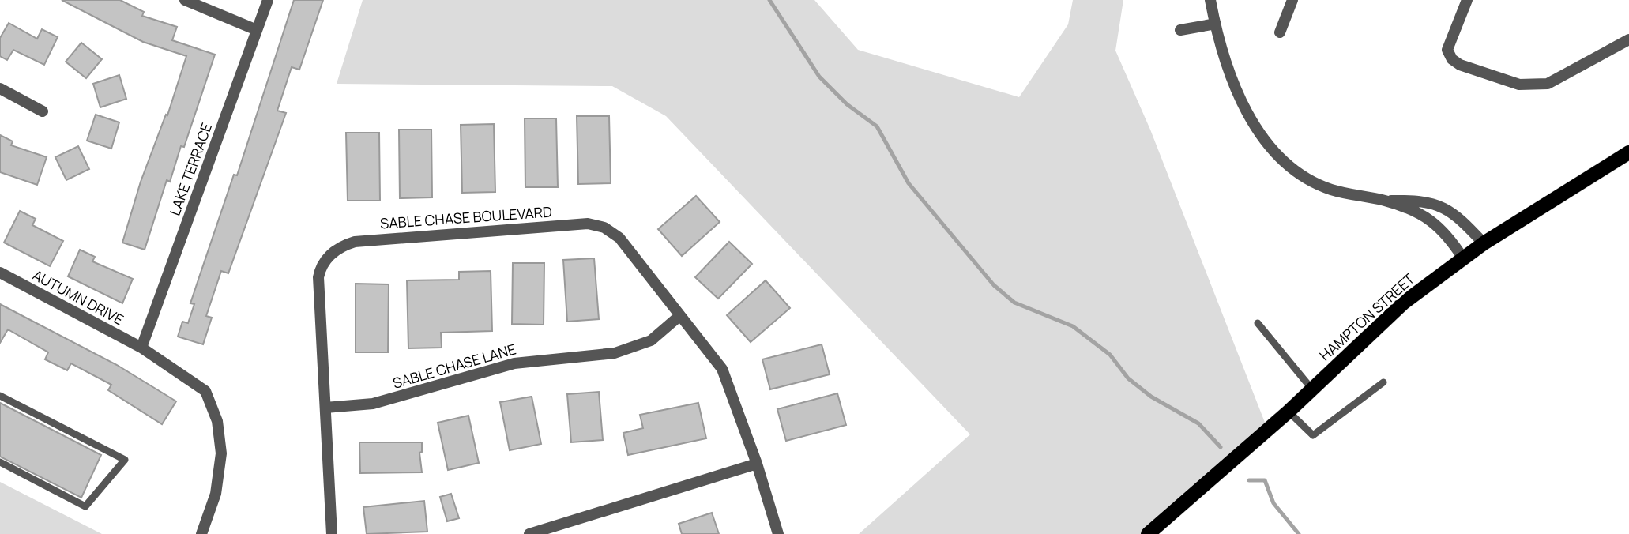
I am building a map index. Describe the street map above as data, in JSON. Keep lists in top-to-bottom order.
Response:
{
  "streets": {
    "main road": ["HAMPTON STREET"],
    "street": [
      "LAKE TERRACE",
      "SABLE CHASE BOULEVARD",
      "AUTUMN DRIVE",
      "SABLE CHASE LANE"
    ]
  },
  "crossings": [
    ["LAKE TERRACE", "AUTUMN DRIVE"],
    ["SABLE CHASE BOULEVARD", "SABLE CHASE LANE"]
  ]
}
